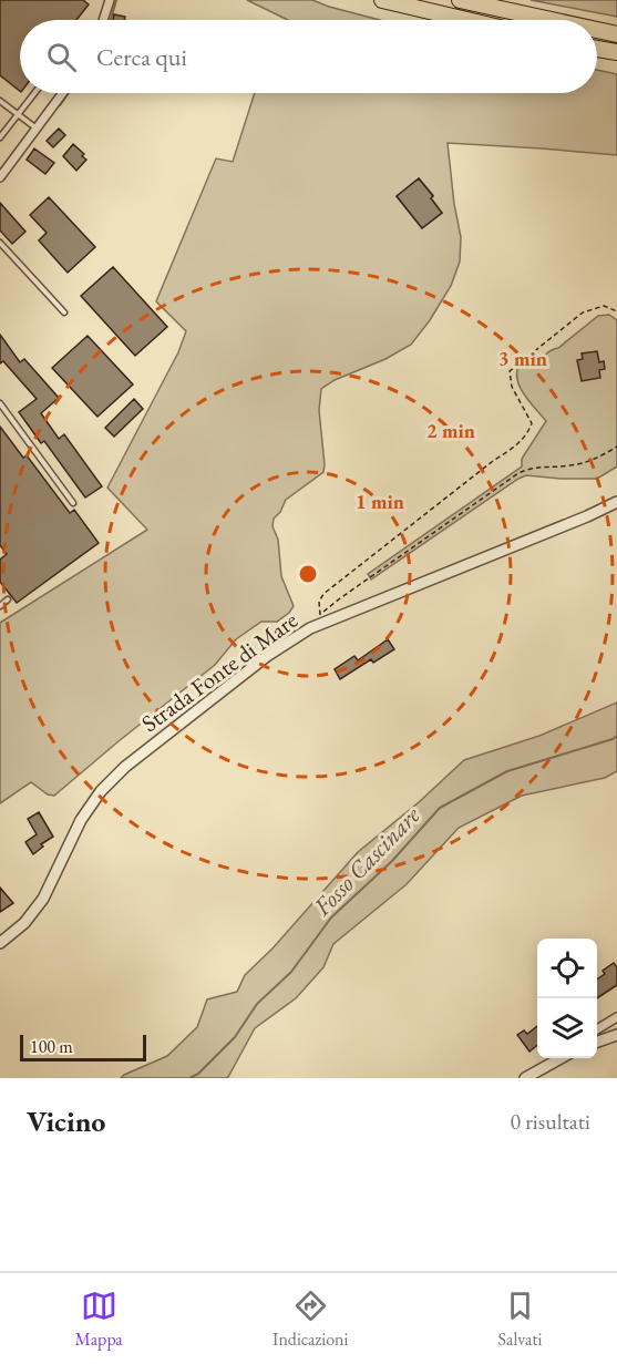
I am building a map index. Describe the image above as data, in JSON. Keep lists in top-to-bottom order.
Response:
{
  "streets": {
    "street": ["Strada Fonte di Mare"]
  },
  "water": ["Fosso Cascinare"],
  "scale_bar": "100 m",
  "page": {
    "search": "Cerca qui",
    "scale": "100 m",
    "heading": ["Vicino", "0 risultati"],
    "nav": ["Mappa", "Indicazioni", "Salvati"]
  },
  "rings": ["3 min", "2 min", "1 min"]
}
